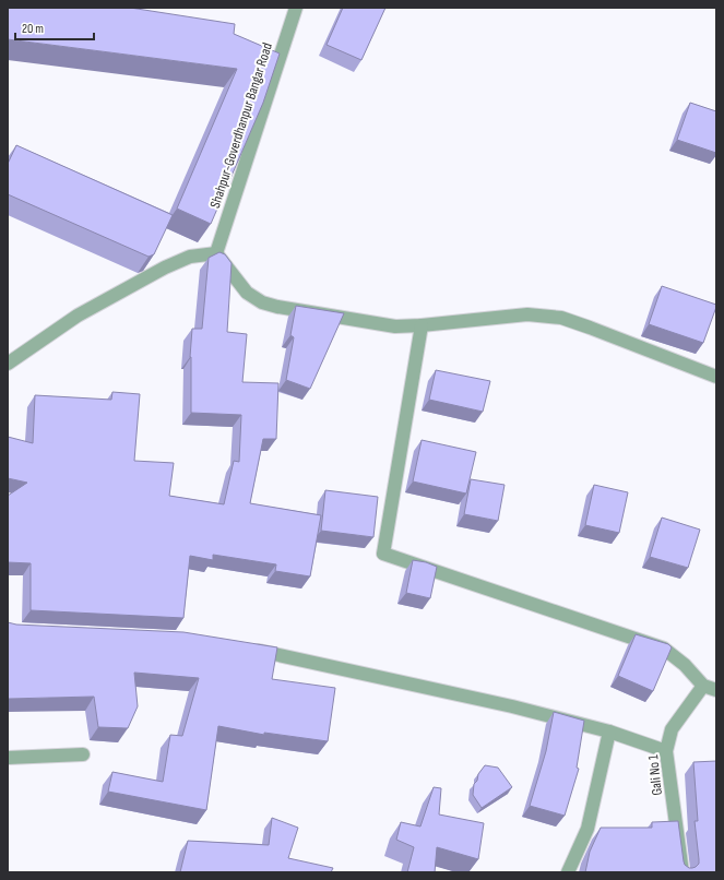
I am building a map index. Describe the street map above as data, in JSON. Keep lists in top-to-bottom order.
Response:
{
  "streets": {
    "street": ["Shahpur-Goverdhanpur Bangar Road", "Gali No 1"]
  },
  "scale_bar": "20 m"
}
